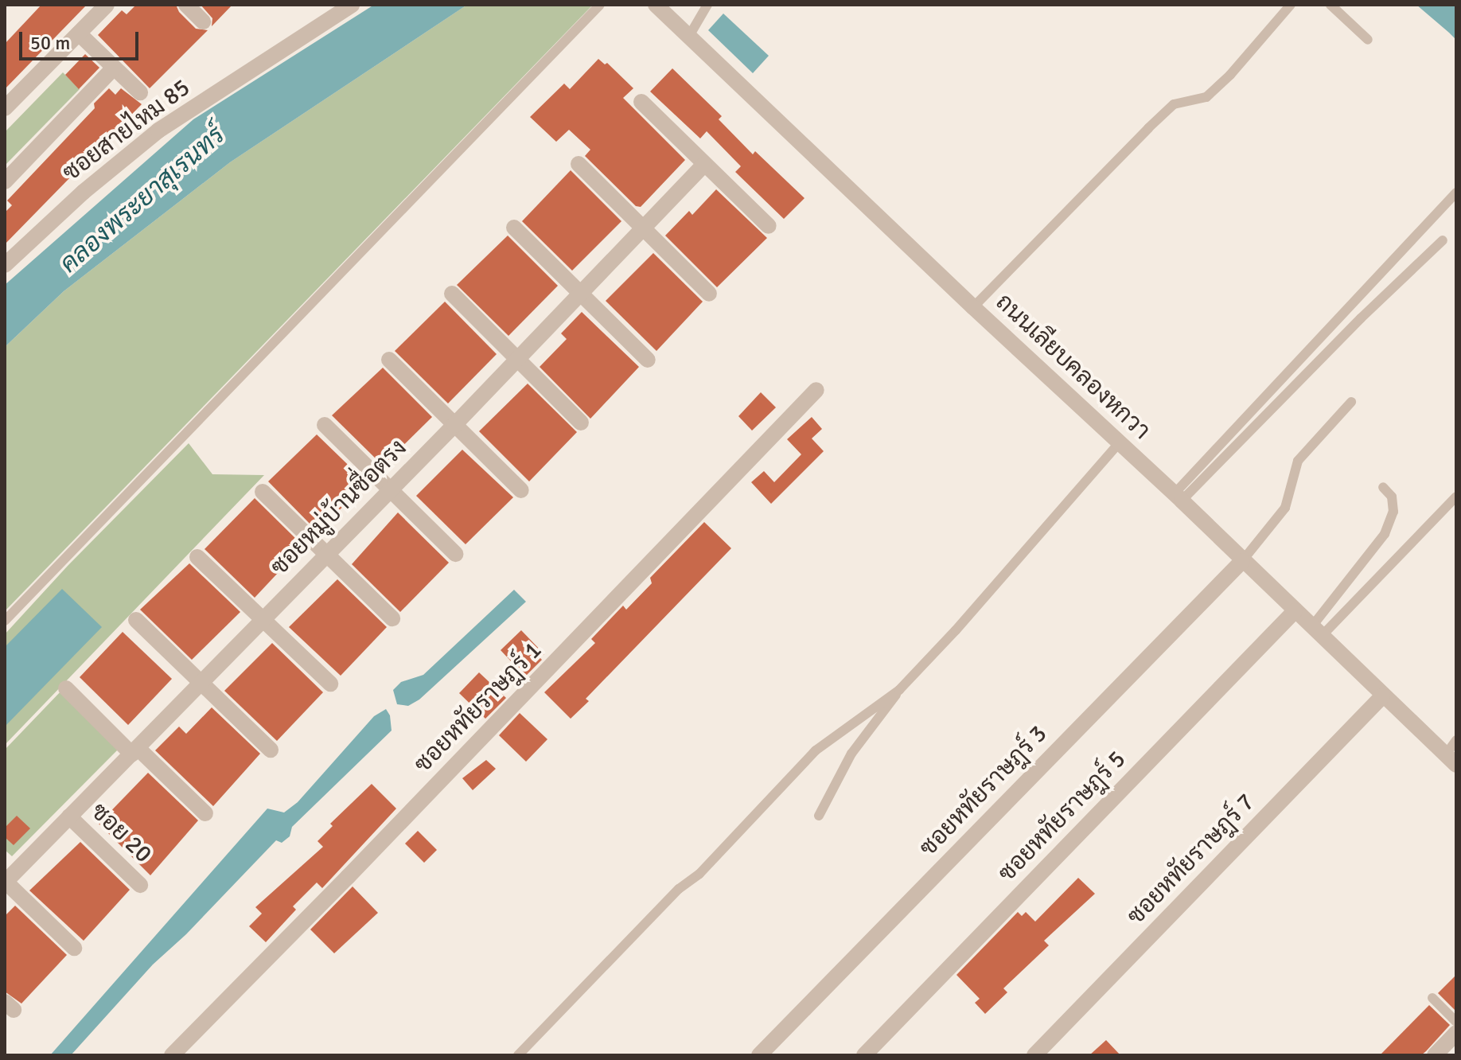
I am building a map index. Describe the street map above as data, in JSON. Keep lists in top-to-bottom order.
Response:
{
  "streets": {
    "street": [
      "ซอยสายไหม 85",
      "ถนนเลียบคลองหกวา",
      "ซอยหมู่บ้านซื่อตรง",
      "ซอยหทัยราษฎร์ 1",
      "ซอยหทัยราษฎร์ 3",
      "ซอยหทัยราษฎร์ 5",
      "ซอย 20",
      "ซอยหทัยราษฎร์ 7"
    ]
  },
  "crossings": [
    ["ถนนเลียบคลองหกวา", "ซอยหทัยราษฎร์ 3"],
    ["ถนนเลียบคลองหกวา", "ซอยหทัยราษฎร์ 5"],
    ["ถนนเลียบคลองหกวา", "ซอยหทัยราษฎร์ 7"],
    ["ซอยหมู่บ้านซื่อตรง", "ซอย 20"]
  ],
  "water": ["คลองพระยาสุเรนทร์"],
  "scale_bar": "50 m"
}
